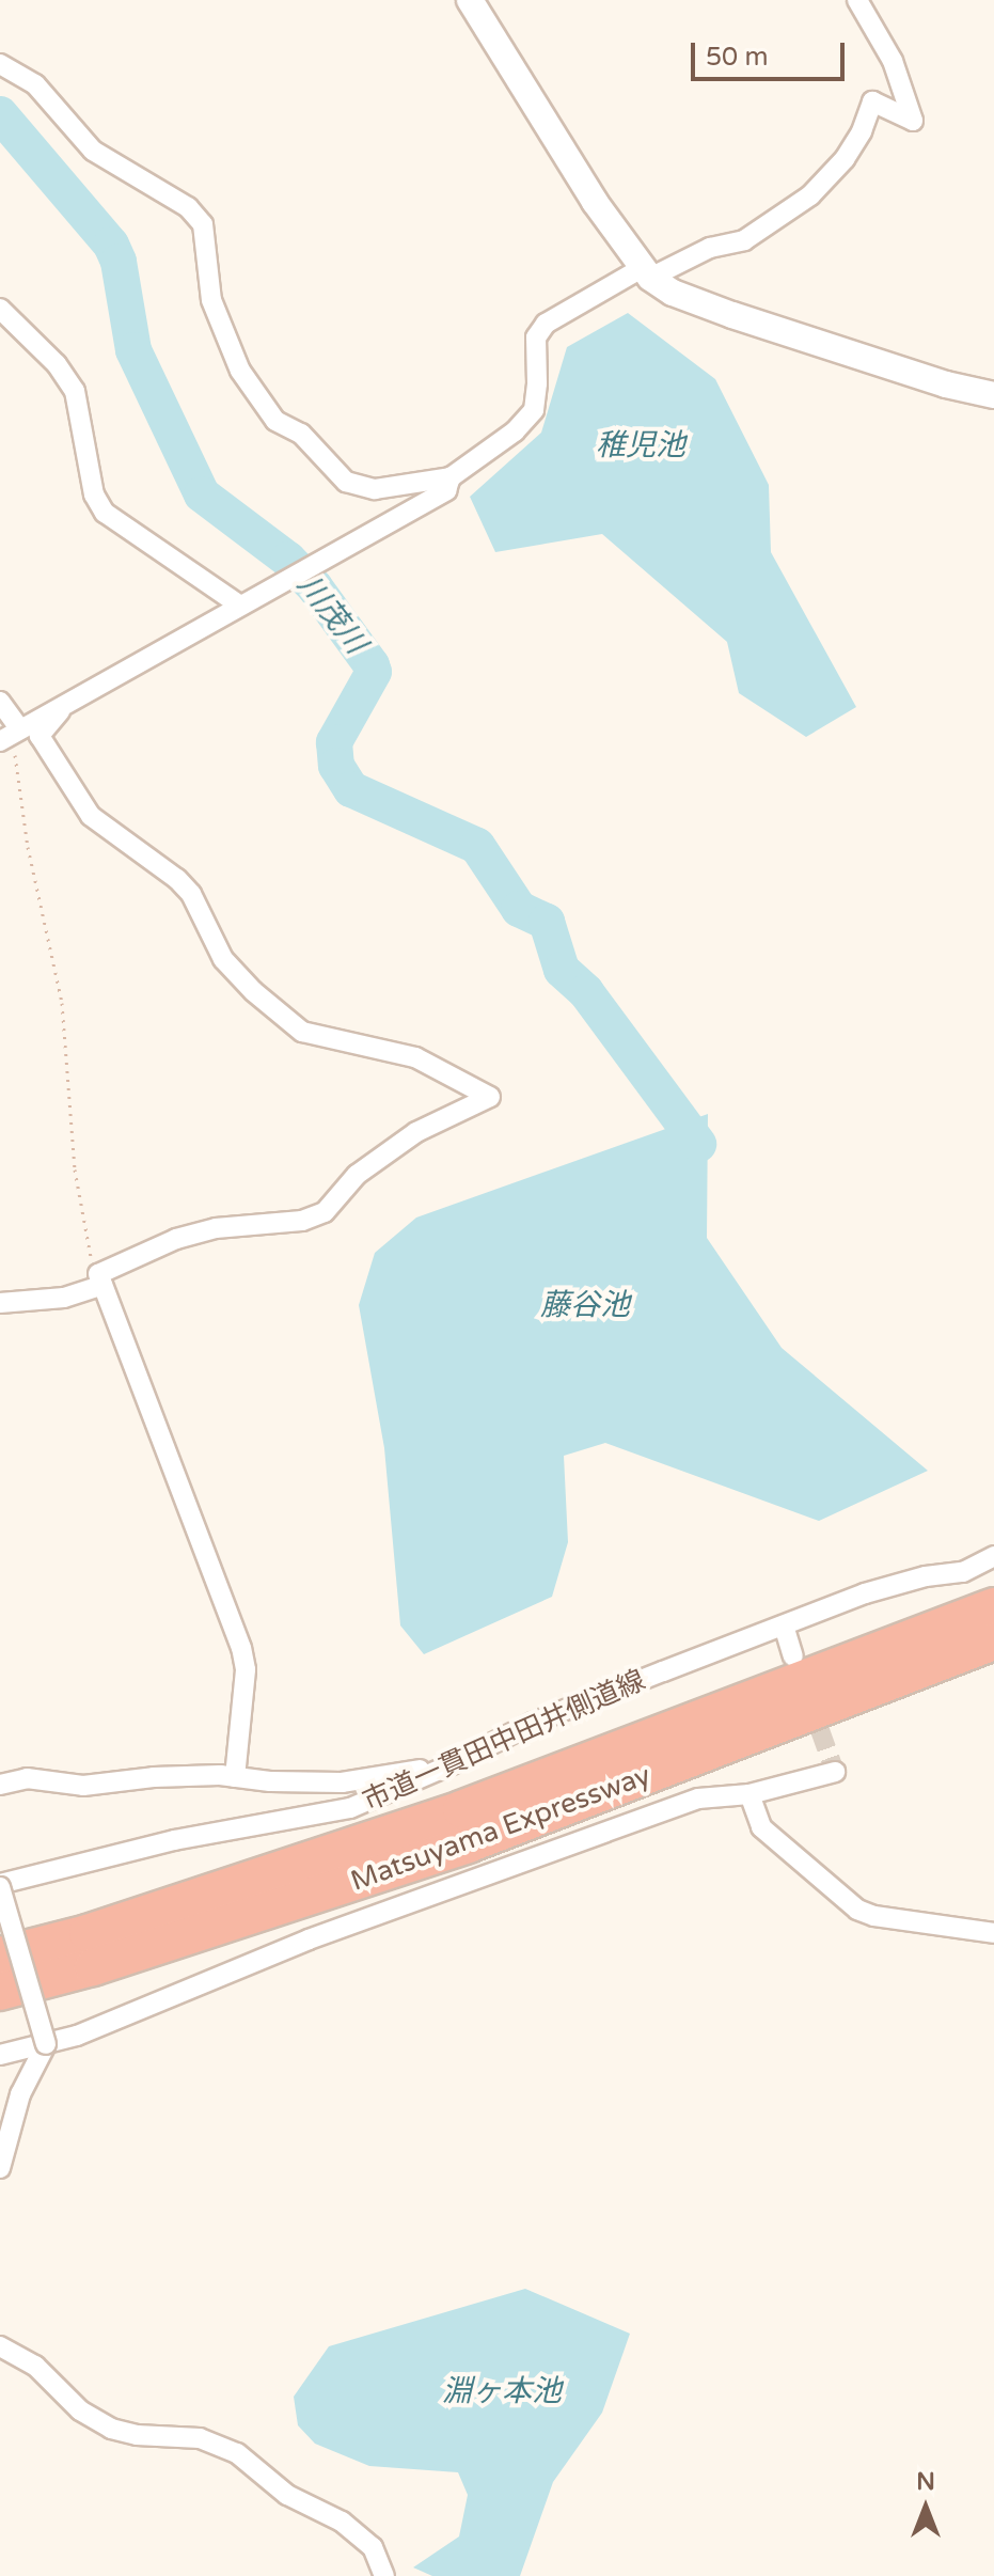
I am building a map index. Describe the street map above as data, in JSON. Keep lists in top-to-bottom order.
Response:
{
  "streets": {
    "highway": ["Matsuyama Expressway"],
    "street": ["市道一貫田中田井側道線"]
  },
  "water": [
    "稚児池",
    "川茂川",
    "藤谷池",
    "淵ヶ本池"
  ],
  "scale_bar": "50 m",
  "north": "top"
}
